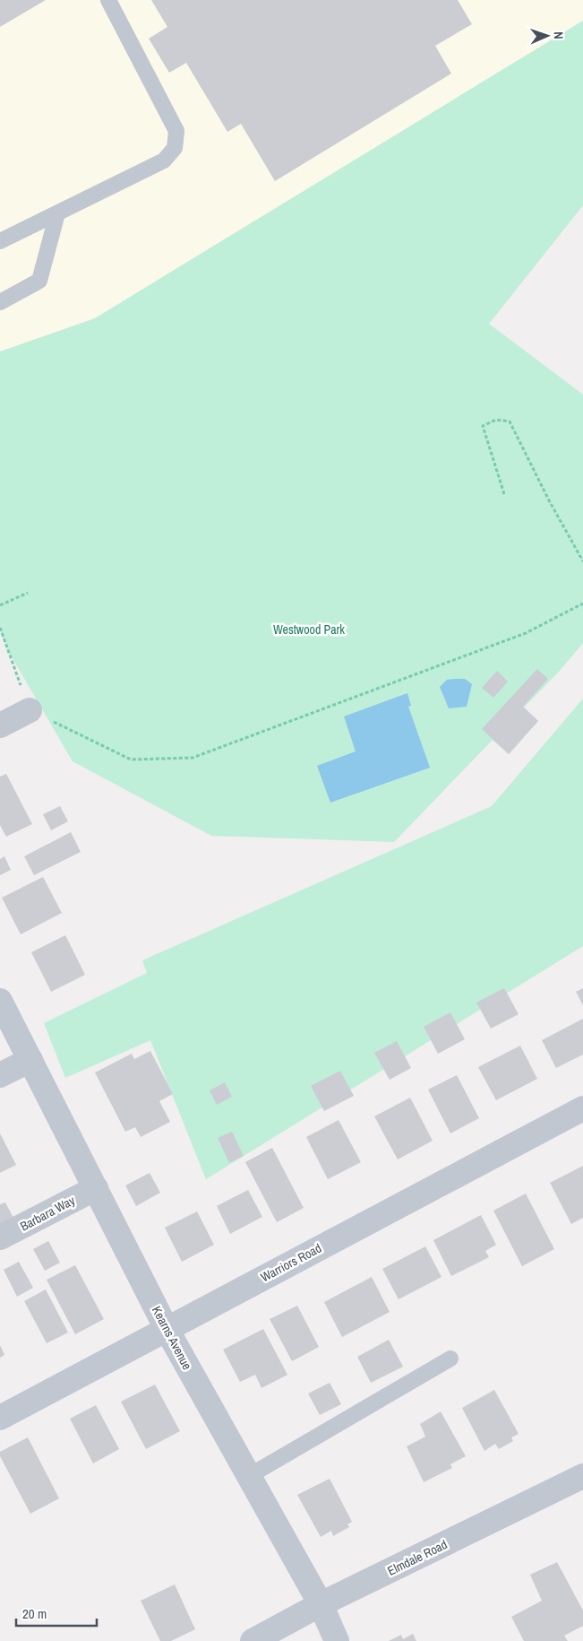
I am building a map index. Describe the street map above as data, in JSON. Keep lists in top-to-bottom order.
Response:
{
  "streets": {
    "street": [
      "Barbara Way",
      "Warriors Road",
      "Kearns Avenue",
      "Elmdale Road"
    ]
  },
  "crossings": [
    ["Barbara Way", "Kearns Avenue"],
    ["Warriors Road", "Kearns Avenue"],
    ["Kearns Avenue", "Elmdale Road"]
  ],
  "parks": ["Westwood Park"],
  "scale_bar": "20 m",
  "north": "right"
}
